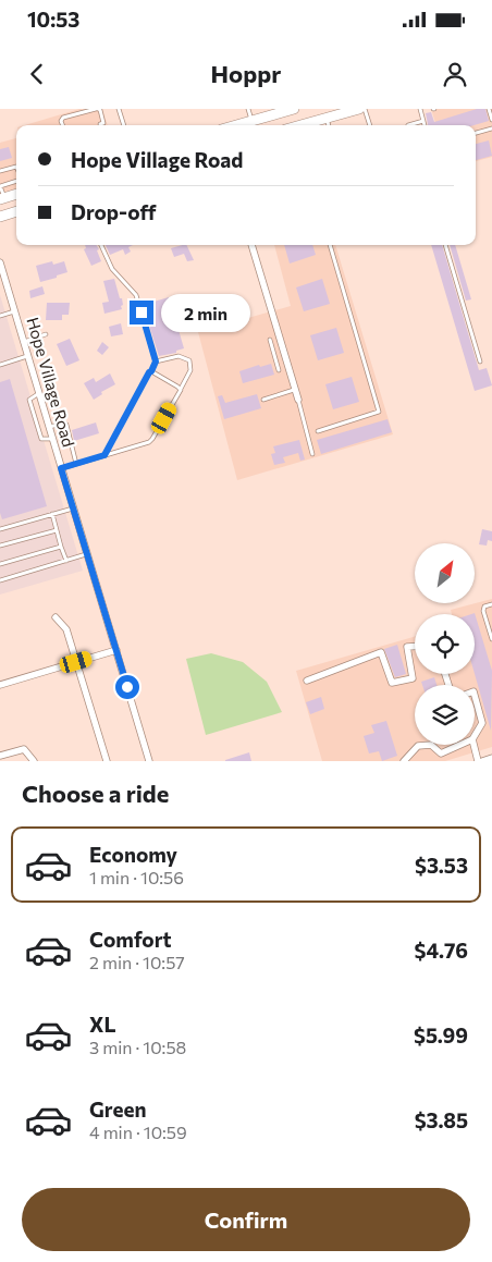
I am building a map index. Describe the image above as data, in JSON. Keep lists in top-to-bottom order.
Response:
{
  "streets": {
    "street": ["Hope Village Road"]
  },
  "north": "top right",
  "page": {
    "status": "10:53",
    "header": "Hoppr",
    "banner": ["Hope Village Road", "Drop-off"],
    "bubble": "2 min",
    "heading": "Choose a ride",
    "list": [
      {
        "name": "Economy",
        "note": "1 min · 10:56",
        "value": "$3.53"
      },
      {
        "name": "Comfort",
        "note": "2 min · 10:57",
        "value": "$4.76"
      },
      {
        "name": "XL",
        "note": "3 min · 10:58",
        "value": "$5.99"
      },
      {
        "name": "Green",
        "note": "4 min · 10:59",
        "value": "$3.85"
      }
    ],
    "buttons": "Confirm"
  }
}
